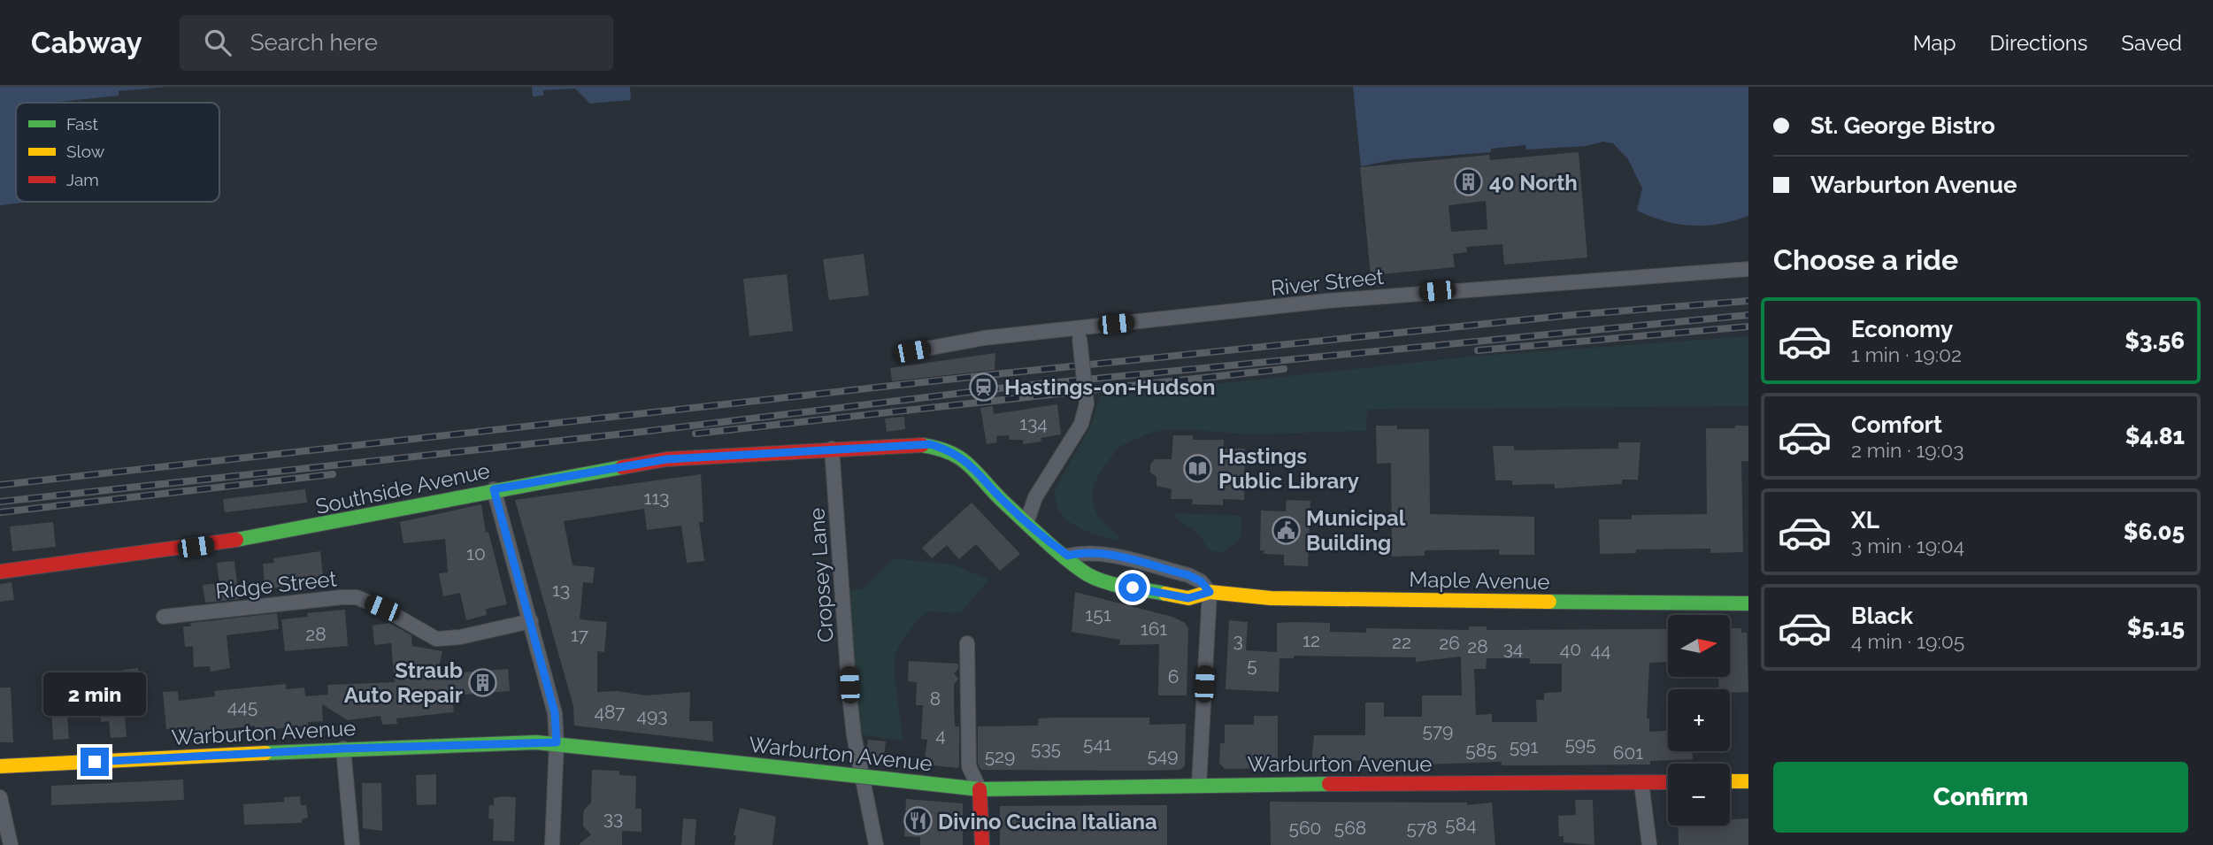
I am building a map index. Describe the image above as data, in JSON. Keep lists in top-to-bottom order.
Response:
{
  "streets": {
    "street": [
      "River Street",
      "Southside Avenue",
      "Cropsey Lane",
      "Maple Avenue",
      "Ridge Street",
      "Warburton Avenue"
    ]
  },
  "crossings": [
    ["Southside Avenue", "Cropsey Lane"],
    ["Southside Avenue", "Maple Avenue"]
  ],
  "places": {
    "building": ["40 North", "Straub Auto Repair"],
    "station": ["Hastings-on-Hudson"],
    "library": ["Hastings Public Library"],
    "public building": ["Municipal Building"],
    "restaurant": ["Divino Cucina Italiana"]
  },
  "house_numbers": [
    "134",
    "113",
    "10",
    "13",
    "151",
    "161",
    "28",
    "17",
    "3",
    "12",
    "22",
    "26",
    "28",
    "34",
    "40",
    "44",
    "5",
    "6",
    "8",
    "445",
    "487",
    "493",
    "579",
    "4",
    "541",
    "595",
    "591",
    "535",
    "585",
    "601",
    "549",
    "529",
    "33",
    "584",
    "560",
    "568",
    "578"
  ],
  "legend": ["Fast", "Slow", "Jam"],
  "north": "right",
  "page": {
    "header": "Cabway",
    "search": "Search here",
    "nav": ["Map", "Directions", "Saved"],
    "banner": ["St. George Bistro", "Warburton Avenue"],
    "heading": "Choose a ride",
    "list": [
      {
        "name": "Economy",
        "note": "1 min · 19:02",
        "value": "$3.56"
      },
      {
        "name": "Comfort",
        "note": "2 min · 19:03",
        "value": "$4.81"
      },
      {
        "name": "XL",
        "note": "3 min · 19:04",
        "value": "$6.05"
      },
      {
        "name": "Black",
        "note": "4 min · 19:05",
        "value": "$5.15"
      }
    ],
    "map_buttons": ["+", "−"],
    "bubble": "2 min",
    "buttons": "Confirm"
  }
}
